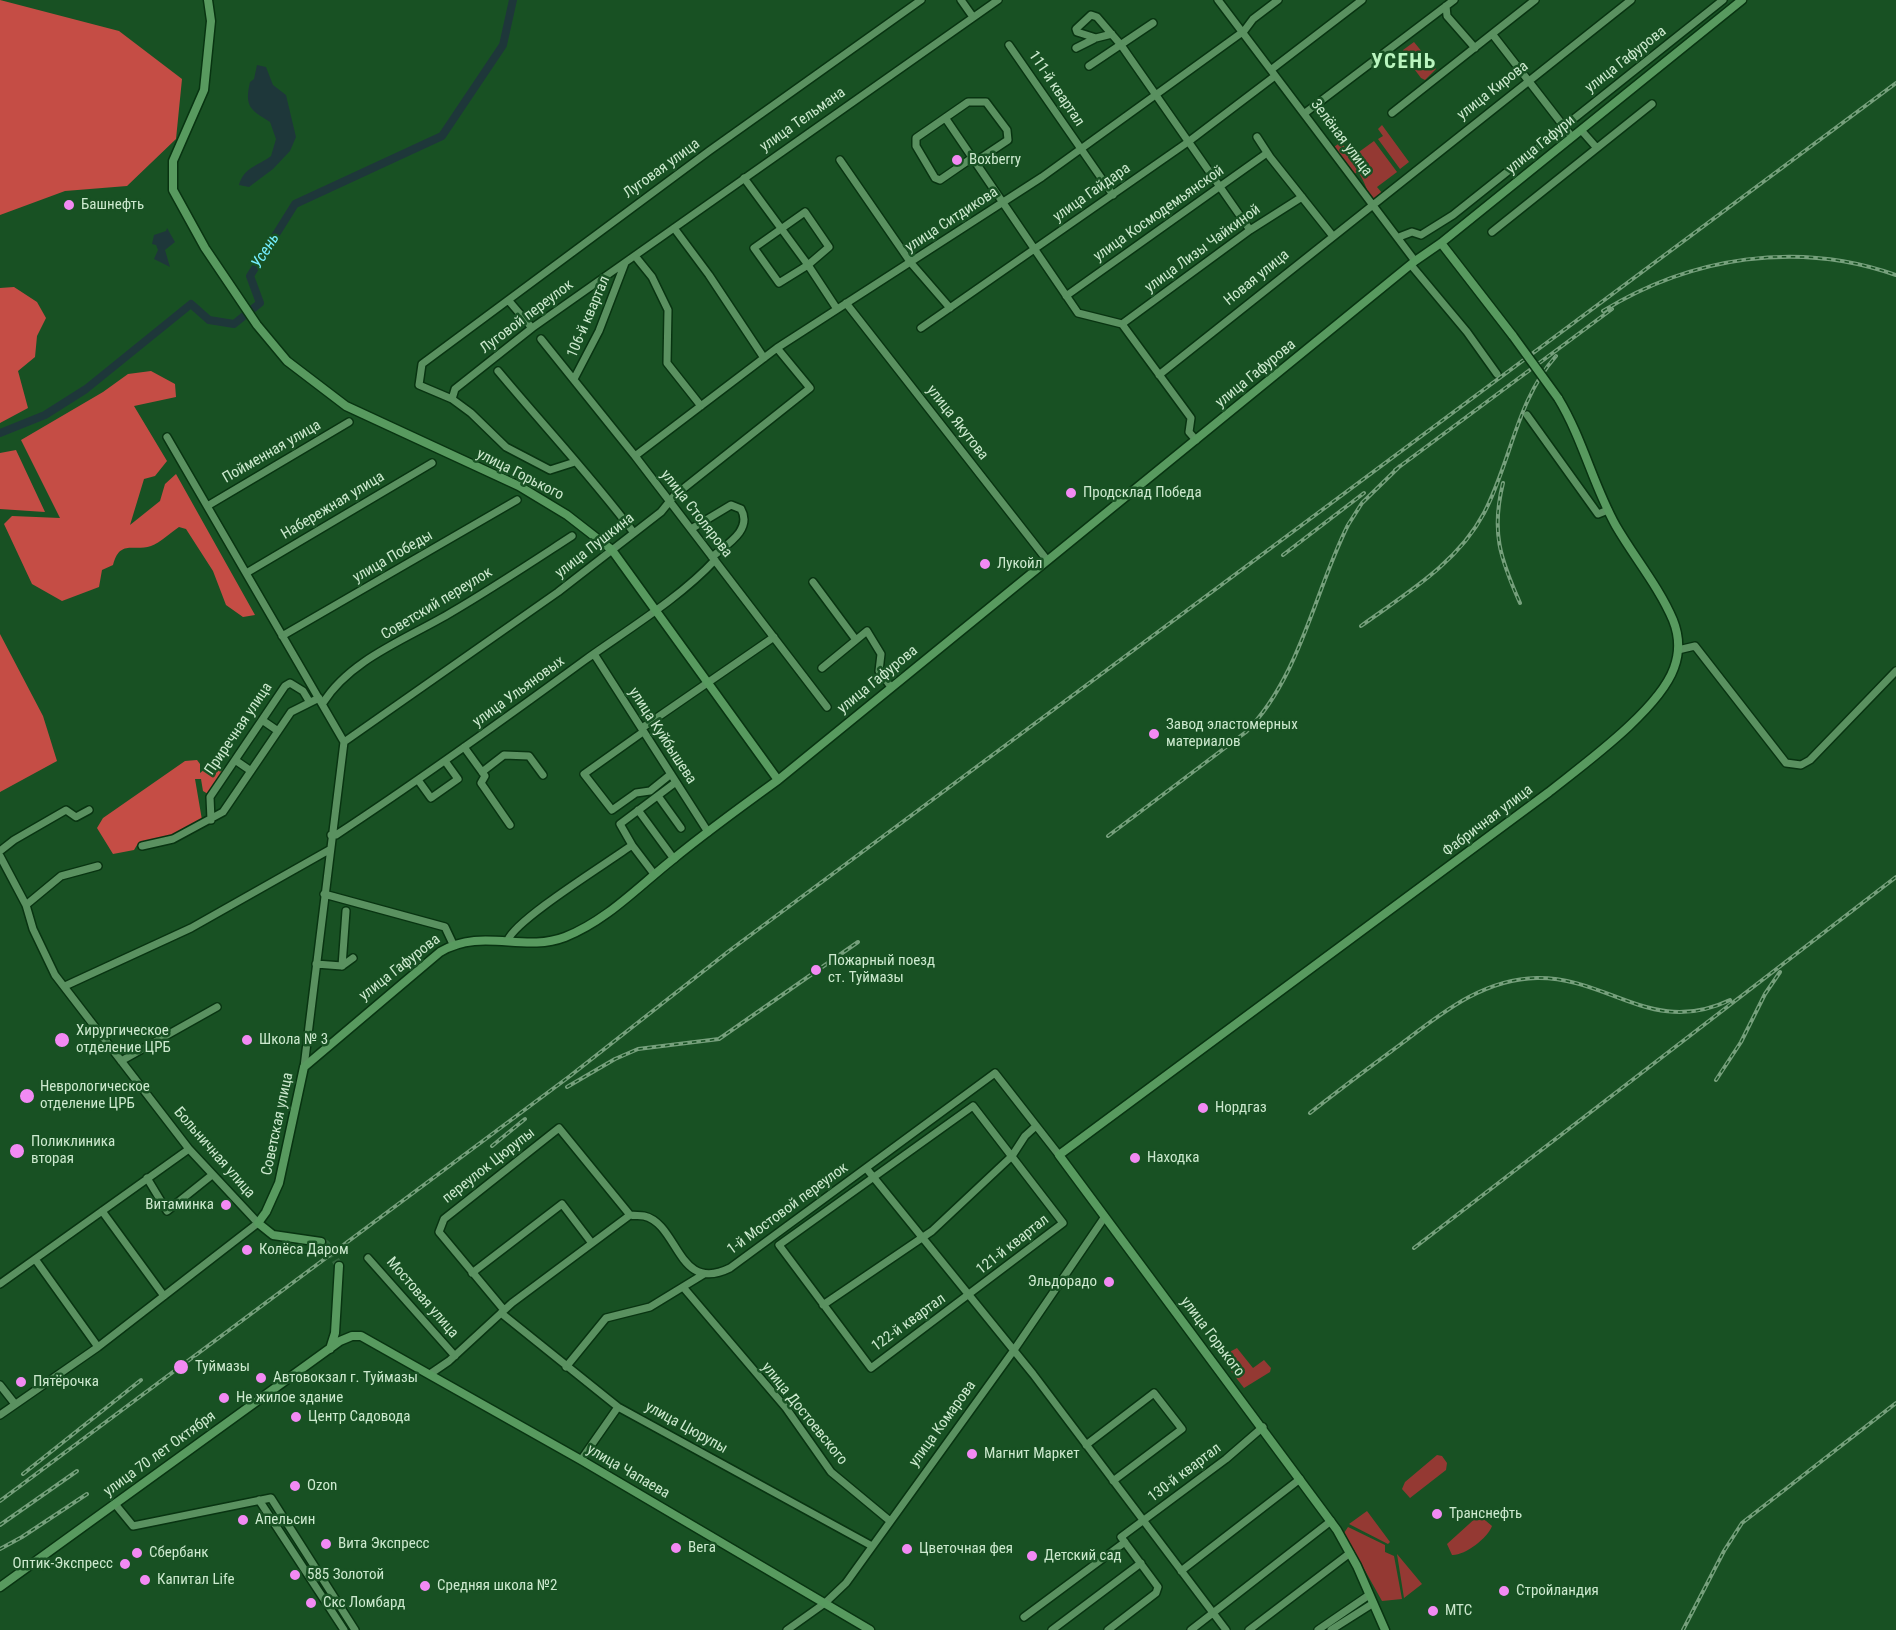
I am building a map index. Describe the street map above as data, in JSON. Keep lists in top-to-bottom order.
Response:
{
  "streets": {
    "main road": [
      "улица Гафурова",
      "улица Гафури",
      "улица Горького",
      "Фабричная улица",
      "Советская улица",
      "улица 70 лет Октября",
      "улица Чапаева"
    ],
    "street": [
      "111-й квартал",
      "улица Кирова",
      "улица Тельмана",
      "Зелёная улица",
      "Луговая улица",
      "улица Гайдара",
      "улица Космодемьянской",
      "улица Ситдикова",
      "улица Лизы Чайкиной",
      "Новая улица",
      "Луговой переулок",
      "106-й квартал",
      "улица Якутова",
      "Пойменная улица",
      "Набережная улица",
      "улица Столярова",
      "улица Пушкина",
      "улица Победы",
      "Советский переулок",
      "улица Ульяновых",
      "Приречная улица",
      "улица Куйбышева",
      "Больничная улица",
      "переулок Цюрупы",
      "1-й Мостовой переулок",
      "121-й квартал",
      "Мостовая улица",
      "122-й квартал",
      "улица Достоевского",
      "улица Комарова",
      "улица Цюрупы",
      "130-й квартал"
    ]
  },
  "crossings": [
    ["улица Гафурова", "Зелёная улица"],
    ["улица Гафурова", "улица Гафури"],
    ["улица Гафурова", "улица Якутова"],
    ["улица Гафурова", "улица Горького"],
    ["улица Гафурова", "улица Куйбышева"],
    ["улица Гафурова", "Фабричная улица"],
    ["улица Гафурова", "Советская улица"],
    ["111-й квартал", "улица Гайдара"],
    ["111-й квартал", "улица Ситдикова"],
    ["улица Кирова", "Зелёная улица"],
    ["улица Кирова", "Новая улица"],
    ["улица Тельмана", "Луговой переулок"],
    ["улица Тельмана", "106-й квартал"],
    ["Зелёная улица", "улица Гайдара"],
    ["Зелёная улица", "улица Ситдикова"],
    ["Зелёная улица", "Новая улица"],
    ["улица Гафури", "Фабричная улица"],
    ["Луговая улица", "Луговой переулок"],
    ["улица Ситдикова", "улица Якутова"],
    ["улица Ситдикова", "улица Столярова"],
    ["улица Ситдикова", "улица Пушкина"],
    ["Луговой переулок", "106-й квартал"],
    ["106-й квартал", "улица Столярова"],
    ["улица Горького", "улица Пушкина"],
    ["улица Горького", "улица Ульяновых"],
    ["улица Горького", "Фабричная улица"],
    ["улица Горького", "1-й Мостовой переулок"],
    ["улица Горького", "улица Комарова"],
    ["улица Горького", "130-й квартал"],
    ["улица Столярова", "улица Пушкина"],
    ["улица Столярова", "улица Ульяновых"],
    ["улица Пушкина", "Советская улица"],
    ["улица Ульяновых", "улица Куйбышева"],
    ["улица Ульяновых", "Советская улица"],
    ["Советская улица", "Больничная улица"],
    ["переулок Цюрупы", "улица Цюрупы"],
    ["1-й Мостовой переулок", "улица Достоевского"],
    ["1-й Мостовой переулок", "улица Цюрупы"],
    ["121-й квартал", "122-й квартал"],
    ["улица Достоевского", "улица Комарова"],
    ["улица Комарова", "улица Цюрупы"],
    ["улица Комарова", "улица Чапаева"],
    ["улица 70 лет Октября", "улица Чапаева"]
  ],
  "districts": ["УСЕНЬ"],
  "water": ["Усень"],
  "places": [
    "Boxberry",
    "Башнефть",
    "Продсклад Победа",
    "Лукойл",
    "Завод эластомерных материалов",
    "Пожарный поезд ст. Туймазы",
    "Хирургическое отделение ЦРБ",
    "Школа № 3",
    "Неврологическое отделение ЦРБ",
    "Нордгаз",
    "Поликлиника вторая",
    "Находка",
    "Витаминка",
    "Колёса Даром",
    "Эльдорадо",
    "Туймазы",
    "Автовокзал г. Туймазы",
    "Пятёрочка",
    "Не жилое здание",
    "Центр Садовода",
    "Магнит Маркет",
    "Ozon",
    "Транснефть",
    "Апельсин",
    "Вита Экспресс",
    "Вега",
    "Цветочная фея",
    "Сбербанк",
    "Детский сад",
    "Оптик-Экспресс",
    "585 Золотой",
    "Капитал Life",
    "Средняя школа №2",
    "Стройландия",
    "Скс Ломбард",
    "МТС"
  ]
}
